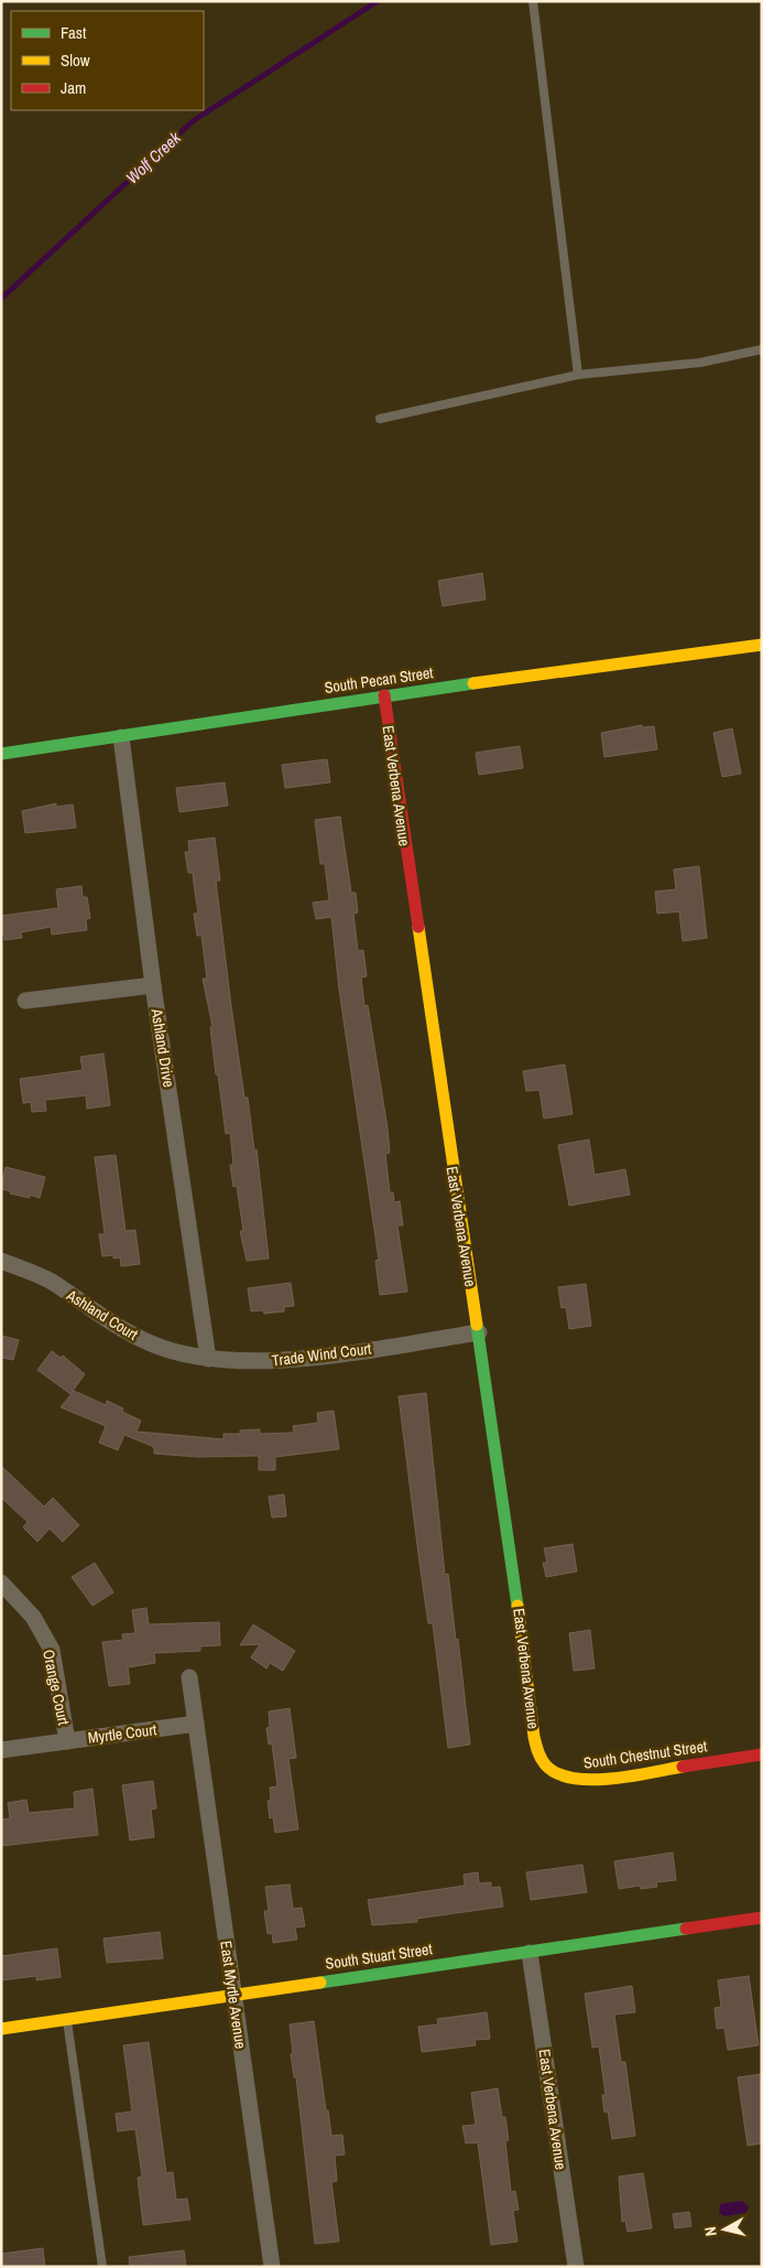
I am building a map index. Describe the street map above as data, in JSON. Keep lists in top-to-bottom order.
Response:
{
  "streets": {
    "street": [
      "South Pecan Street",
      "East Verbena Avenue",
      "Ashland Drive",
      "Ashland Court",
      "Trade Wind Court",
      "Orange Court",
      "Myrtle Court",
      "South Chestnut Street",
      "South Stuart Street",
      "East Myrtle Avenue"
    ]
  },
  "crossings": [
    ["South Pecan Street", "East Verbena Avenue"],
    ["South Pecan Street", "Ashland Drive"],
    ["East Verbena Avenue", "Trade Wind Court"],
    ["East Verbena Avenue", "South Chestnut Street"],
    ["East Verbena Avenue", "South Stuart Street"],
    ["Ashland Drive", "Ashland Court"],
    ["Ashland Drive", "Trade Wind Court"],
    ["Ashland Court", "Trade Wind Court"],
    ["Orange Court", "Myrtle Court"],
    ["Myrtle Court", "East Myrtle Avenue"],
    ["South Stuart Street", "East Myrtle Avenue"]
  ],
  "water": ["Wolf Creek"],
  "legend": ["Fast", "Slow", "Jam"],
  "north": "left"
}
